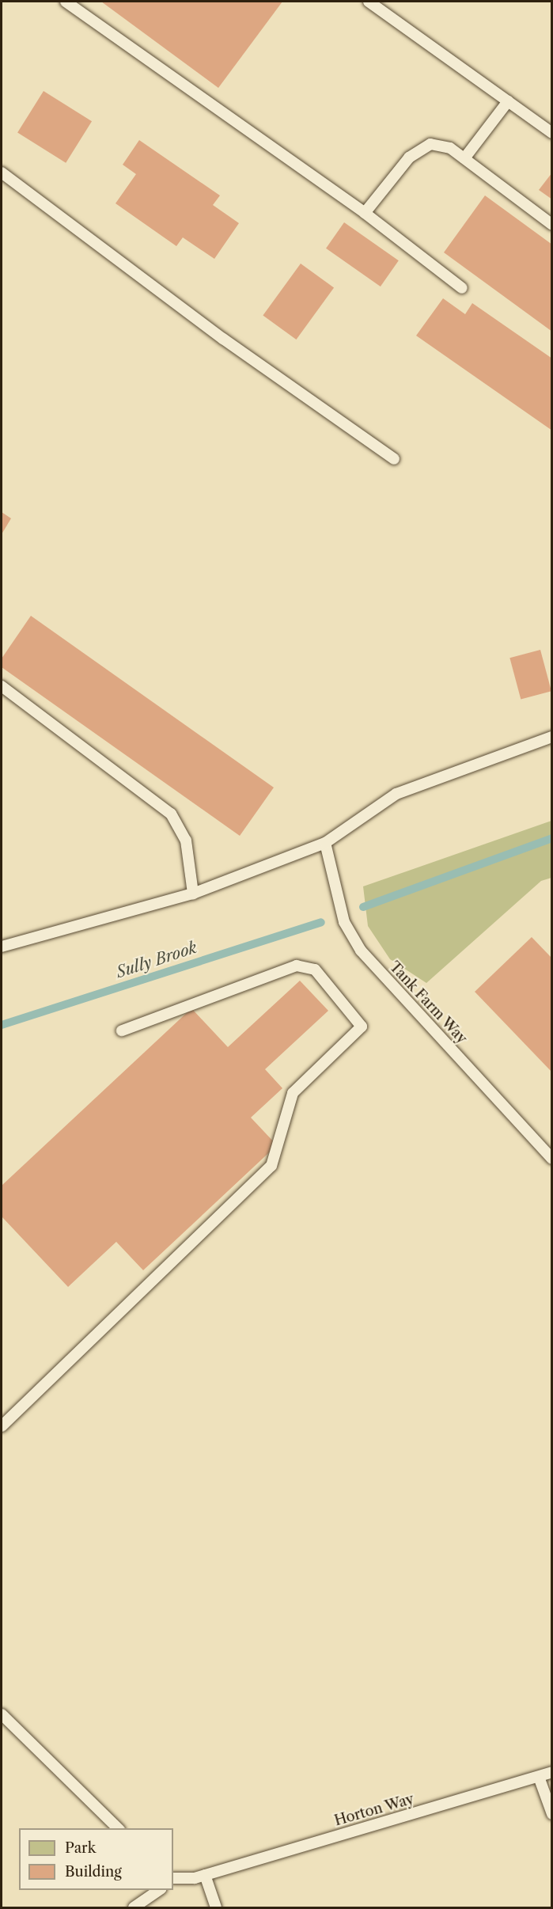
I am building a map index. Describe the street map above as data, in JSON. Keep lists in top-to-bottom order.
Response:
{
  "streets": {
    "lane": ["Tank Farm Way", "Horton Way"]
  },
  "water": ["Sully Brook"],
  "legend": ["Park", "Building"]
}
